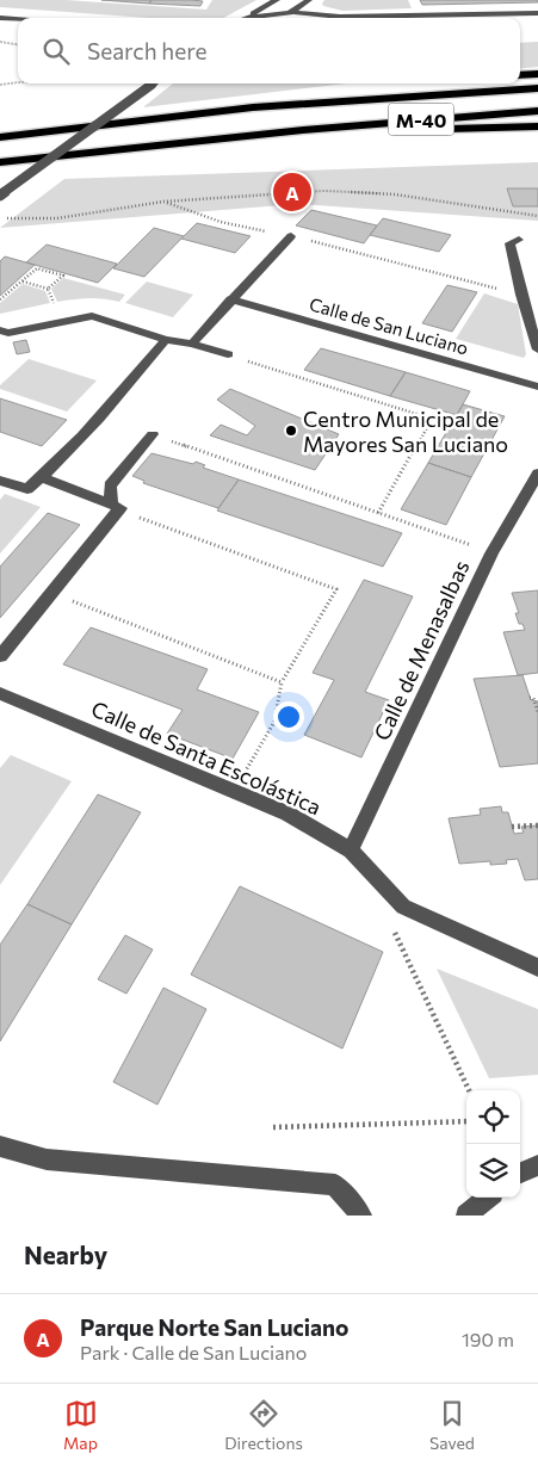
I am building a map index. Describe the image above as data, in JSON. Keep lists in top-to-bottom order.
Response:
{
  "streets": {
    "highway": ["M-40"],
    "street": ["Calle de San Luciano", "Calle de Menasalbas", "Calle de Santa Escolástica"]
  },
  "crossings": [
    ["Calle de Menasalbas", "Calle de Santa Escolástica"]
  ],
  "places": ["Centro Municipal de Mayores San Luciano"],
  "page": {
    "search": "Search here",
    "pins": "A",
    "heading": "Nearby",
    "list": [
      {
        "mark": "A",
        "name": "Parque Norte San Luciano",
        "note": "Park · Calle de San Luciano",
        "value": "190 m"
      }
    ],
    "nav": ["Map", "Directions", "Saved"]
  }
}
